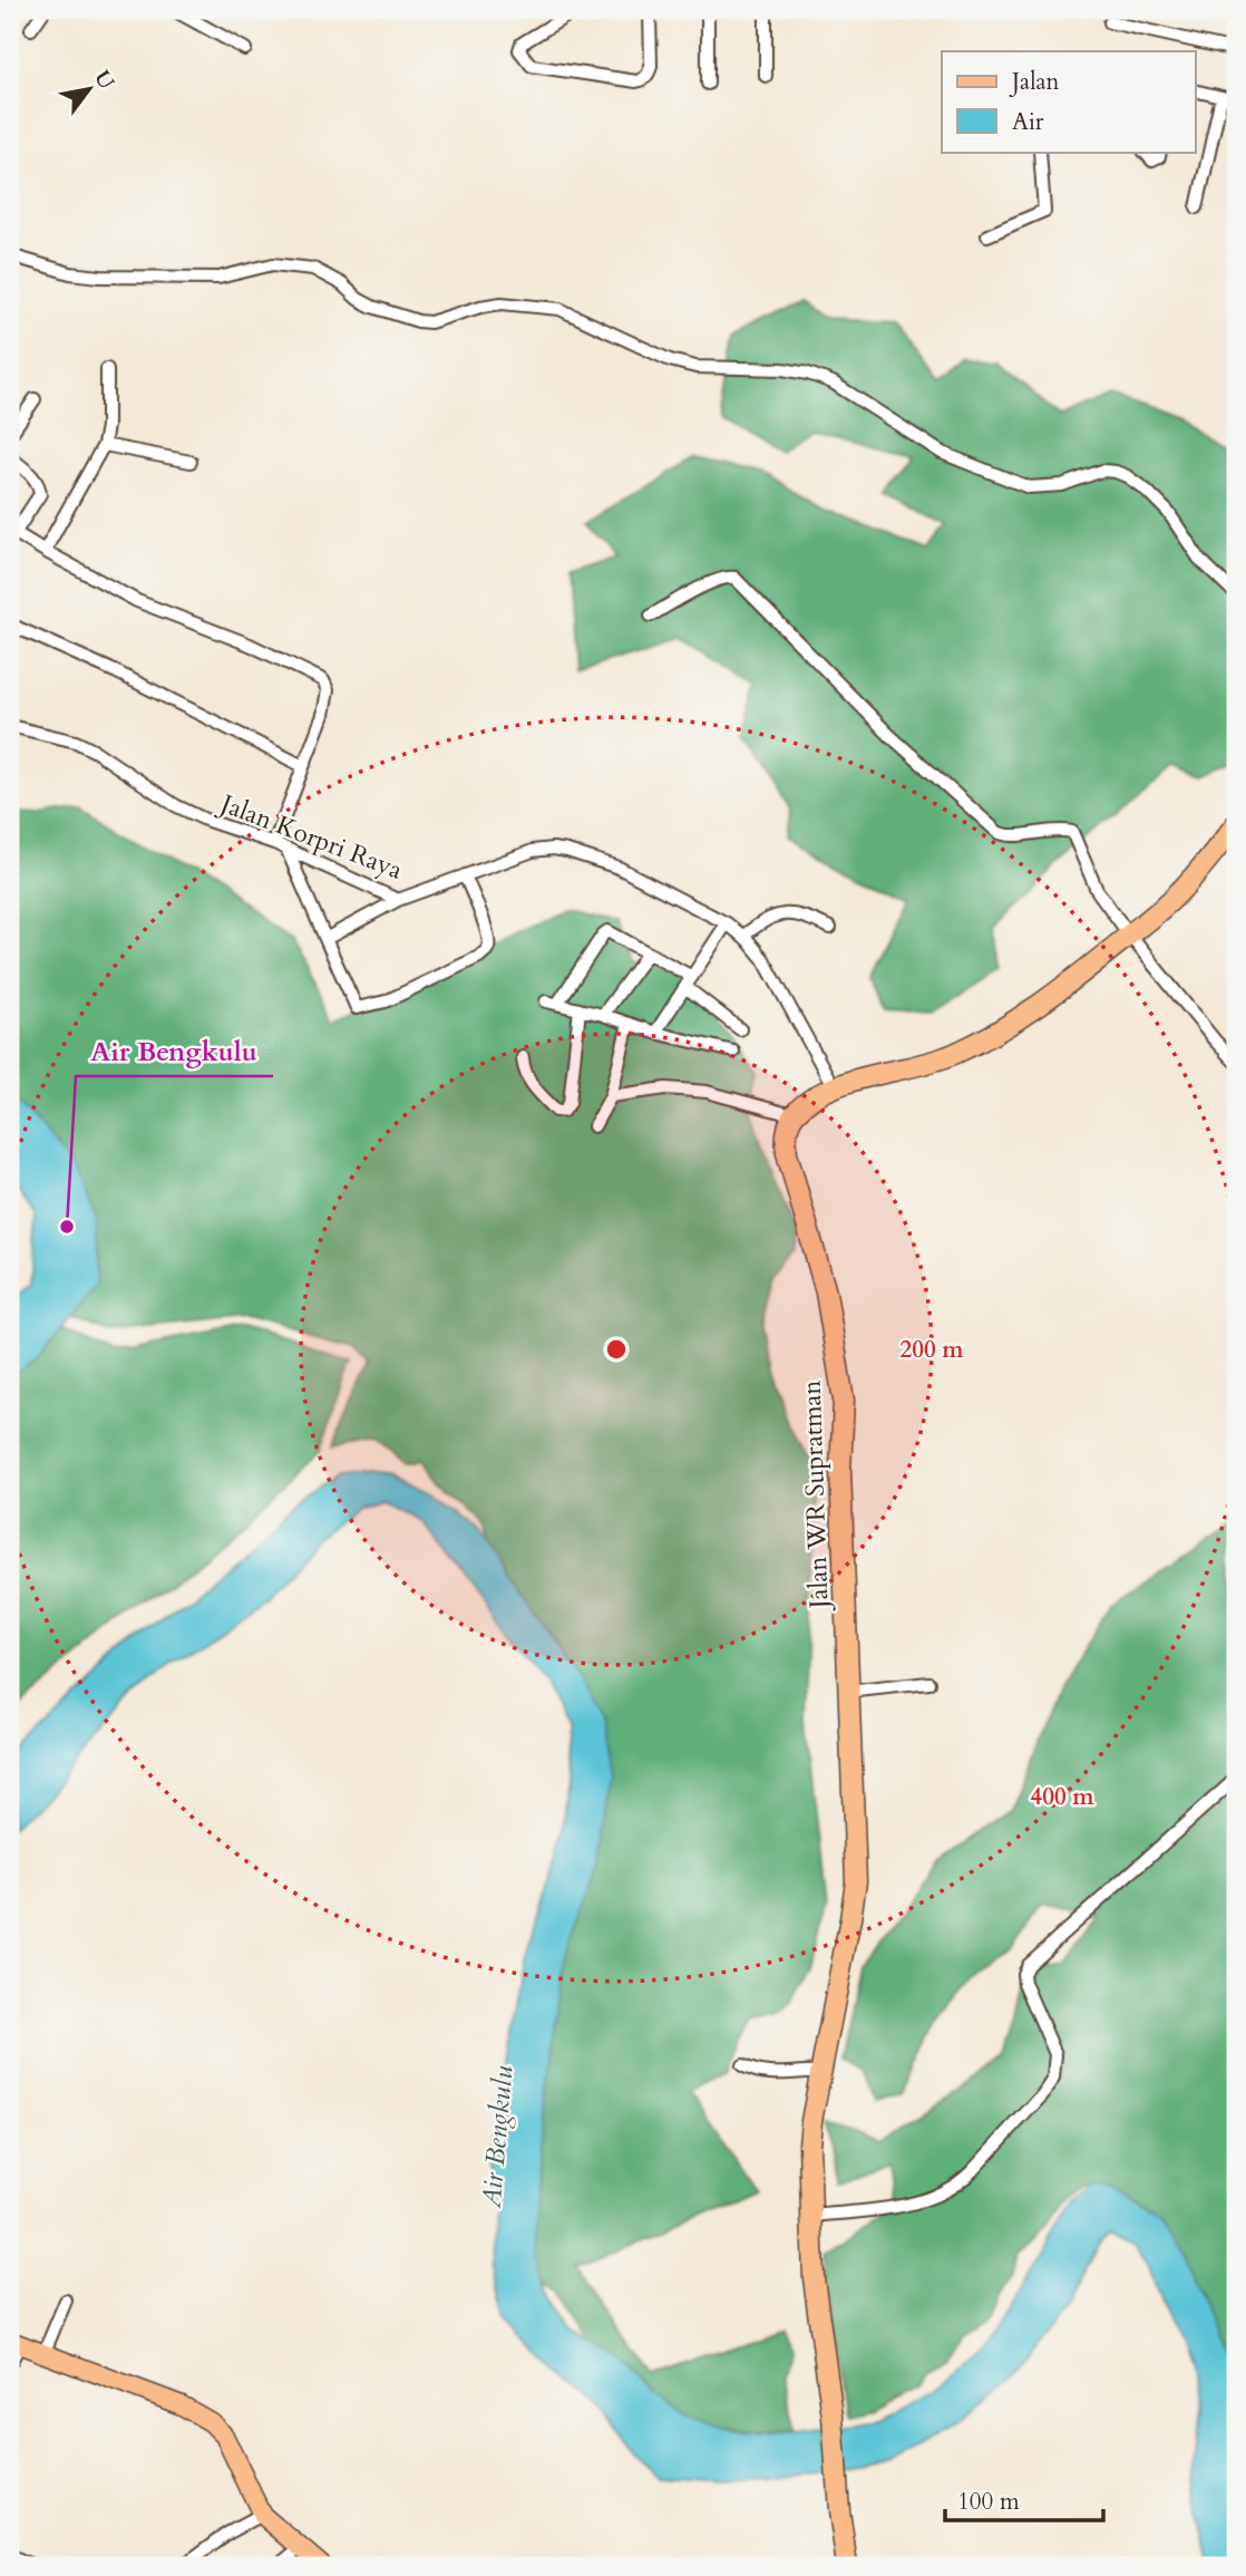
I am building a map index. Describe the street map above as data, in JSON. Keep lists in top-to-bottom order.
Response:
{
  "streets": {
    "highway": ["Jalan WR Supratman"],
    "street": ["Jalan Korpri Raya"]
  },
  "water": ["Air Bengkulu"],
  "places": ["Air Bengkulu"],
  "legend": ["Jalan", "Air"],
  "scale_bar": "100 m",
  "north": "top right",
  "rings": ["200 m", "400 m"]
}
